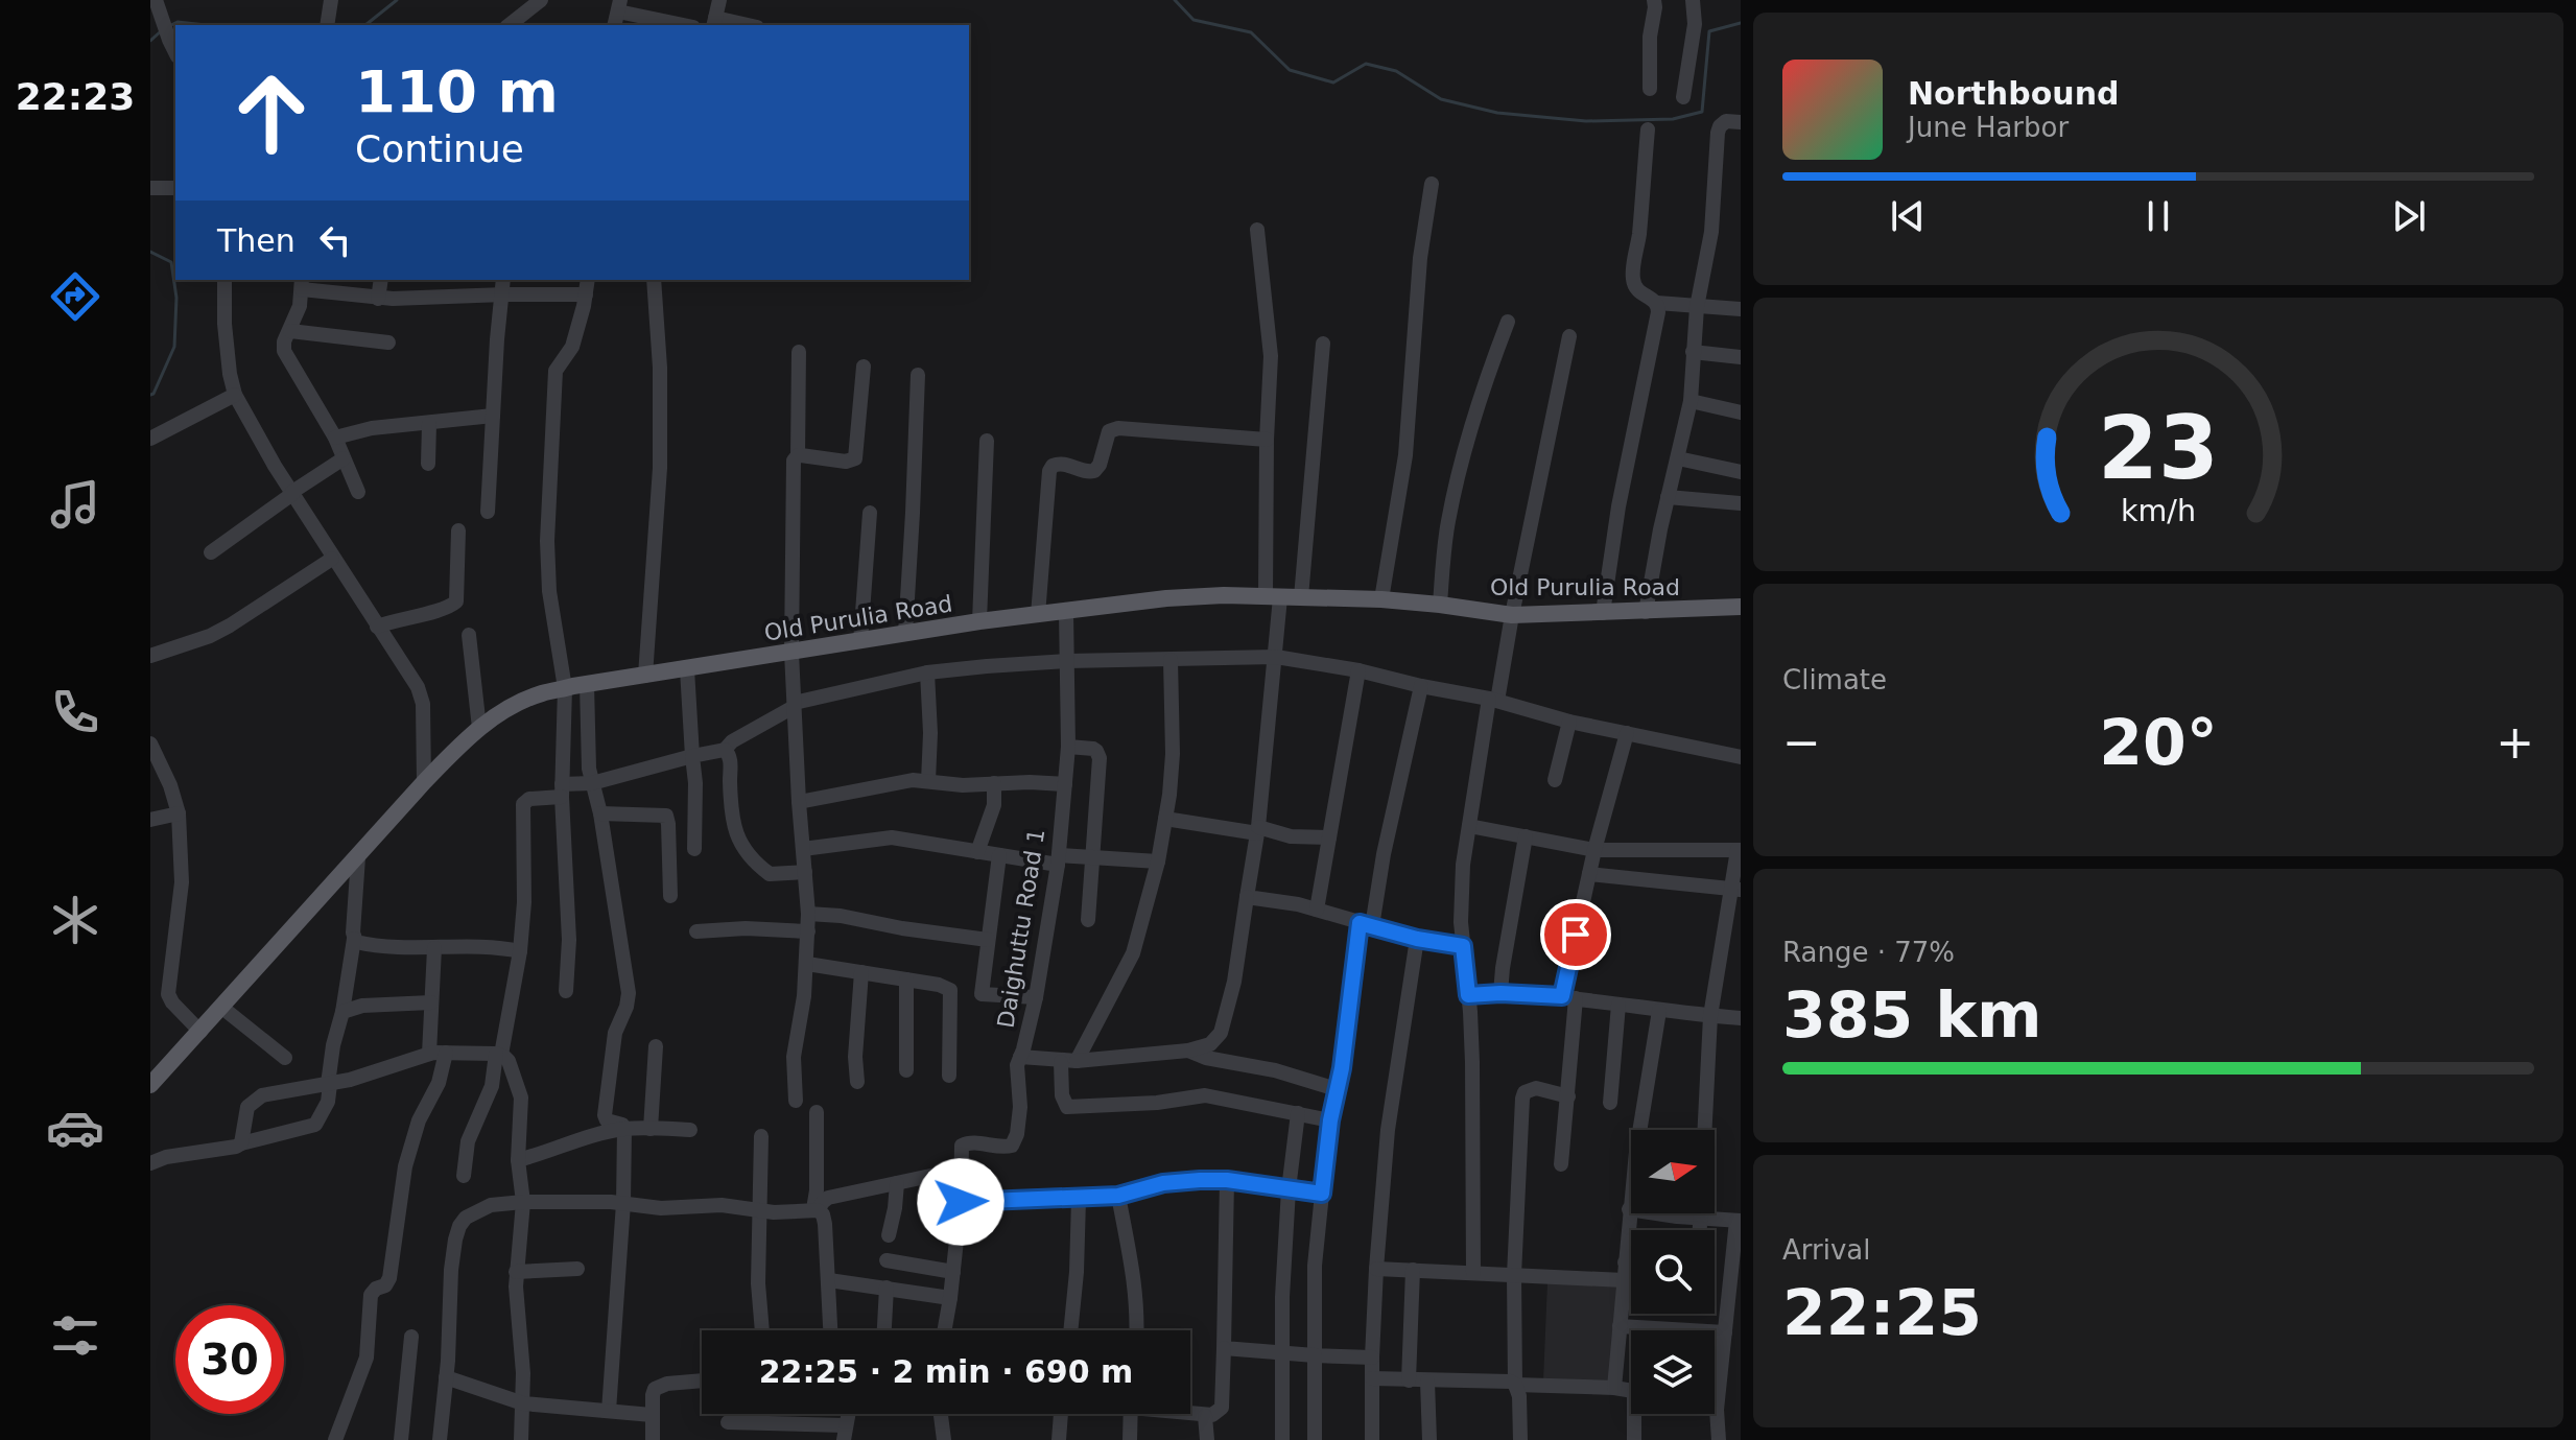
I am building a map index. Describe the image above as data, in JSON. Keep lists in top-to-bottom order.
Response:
{
  "streets": {
    "main road": ["Old Purulia Road"],
    "street": ["Daighuttu Road 1"]
  },
  "crossings": [
    ["Old Purulia Road", "Daighuttu Road 1"]
  ],
  "north": "right",
  "page": {
    "tabs": "22:23",
    "turn": ["110 m", "Continue"],
    "song": ["Northbound", "June Harbor"],
    "then": "Then",
    "tile": [
      "Climate",
      ["Range · 77%", "385 km"],
      ["Arrival", "22:25"]
    ],
    "heat": ["−", "20°", "+"],
    "limit": "30",
    "trip": "22:25 · 2 min · 690 m",
    "gauge": ["23", "km/h"]
  }
}
